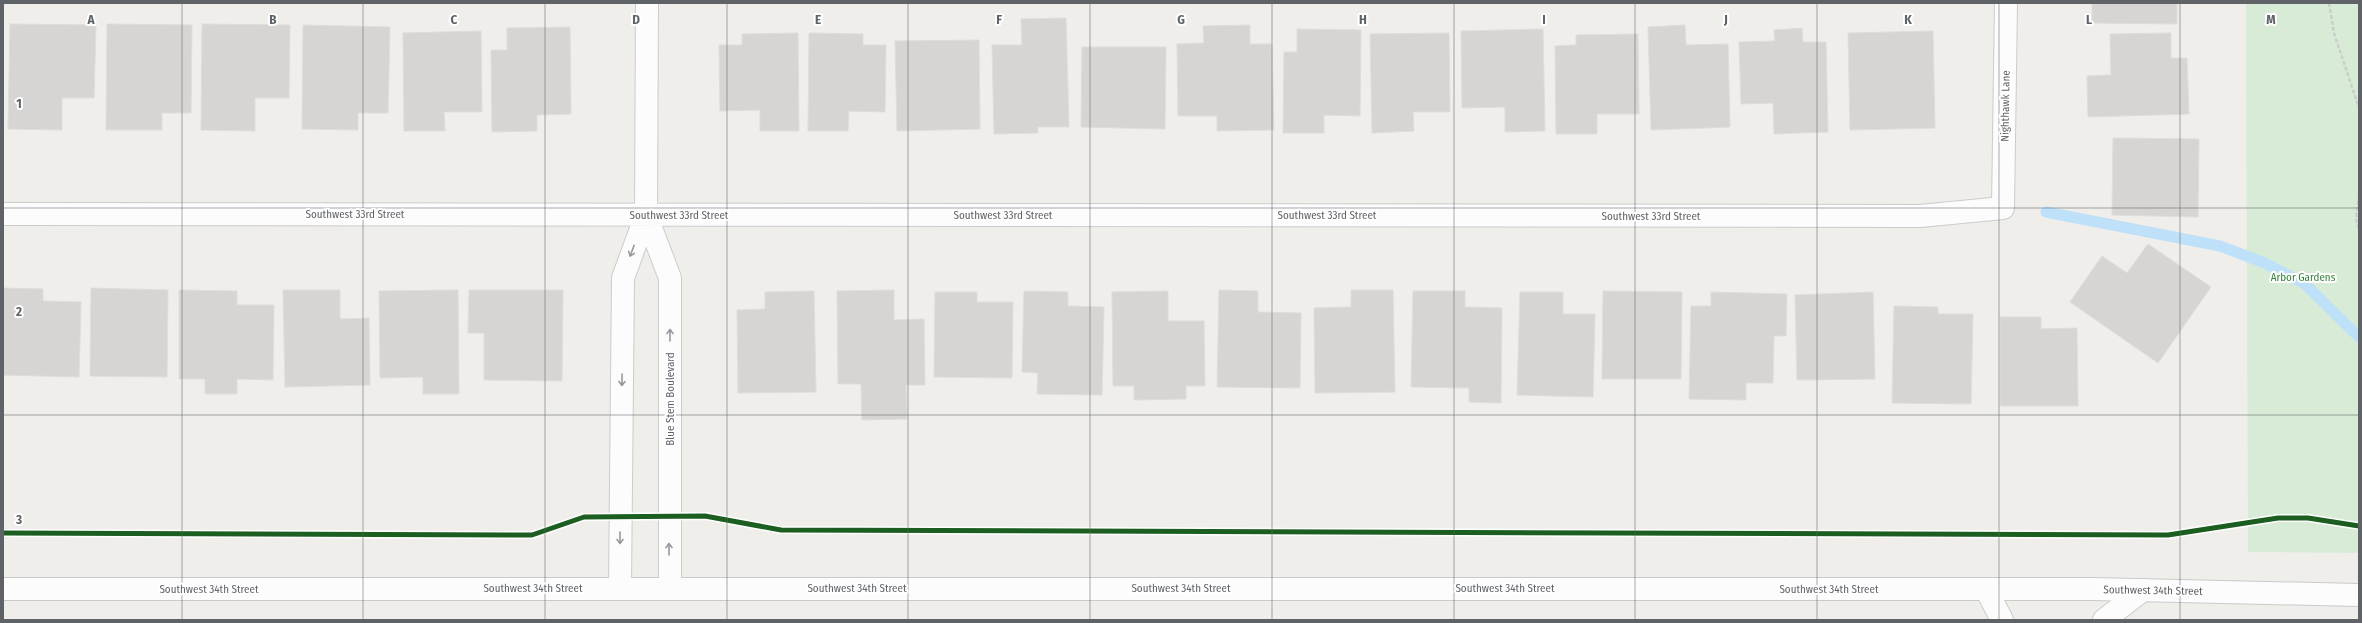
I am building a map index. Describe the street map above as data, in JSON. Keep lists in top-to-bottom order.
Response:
{
  "streets": {
    "street": [
      "Nighthawk Lane",
      "Southwest 33rd Street",
      "Blue Stem Boulevard",
      "Southwest 34th Street"
    ]
  },
  "crossings": [
    ["Nighthawk Lane", "Southwest 33rd Street"],
    ["Southwest 33rd Street", "Blue Stem Boulevard"],
    ["Blue Stem Boulevard", "Southwest 34th Street"]
  ],
  "parks": ["Arbor Gardens"],
  "grid": {
    "columns": [
      "A",
      "B",
      "C",
      "D",
      "E",
      "F",
      "G",
      "H",
      "I",
      "J",
      "K",
      "L",
      "M"
    ],
    "rows": ["1", "2", "3"]
  }
}
